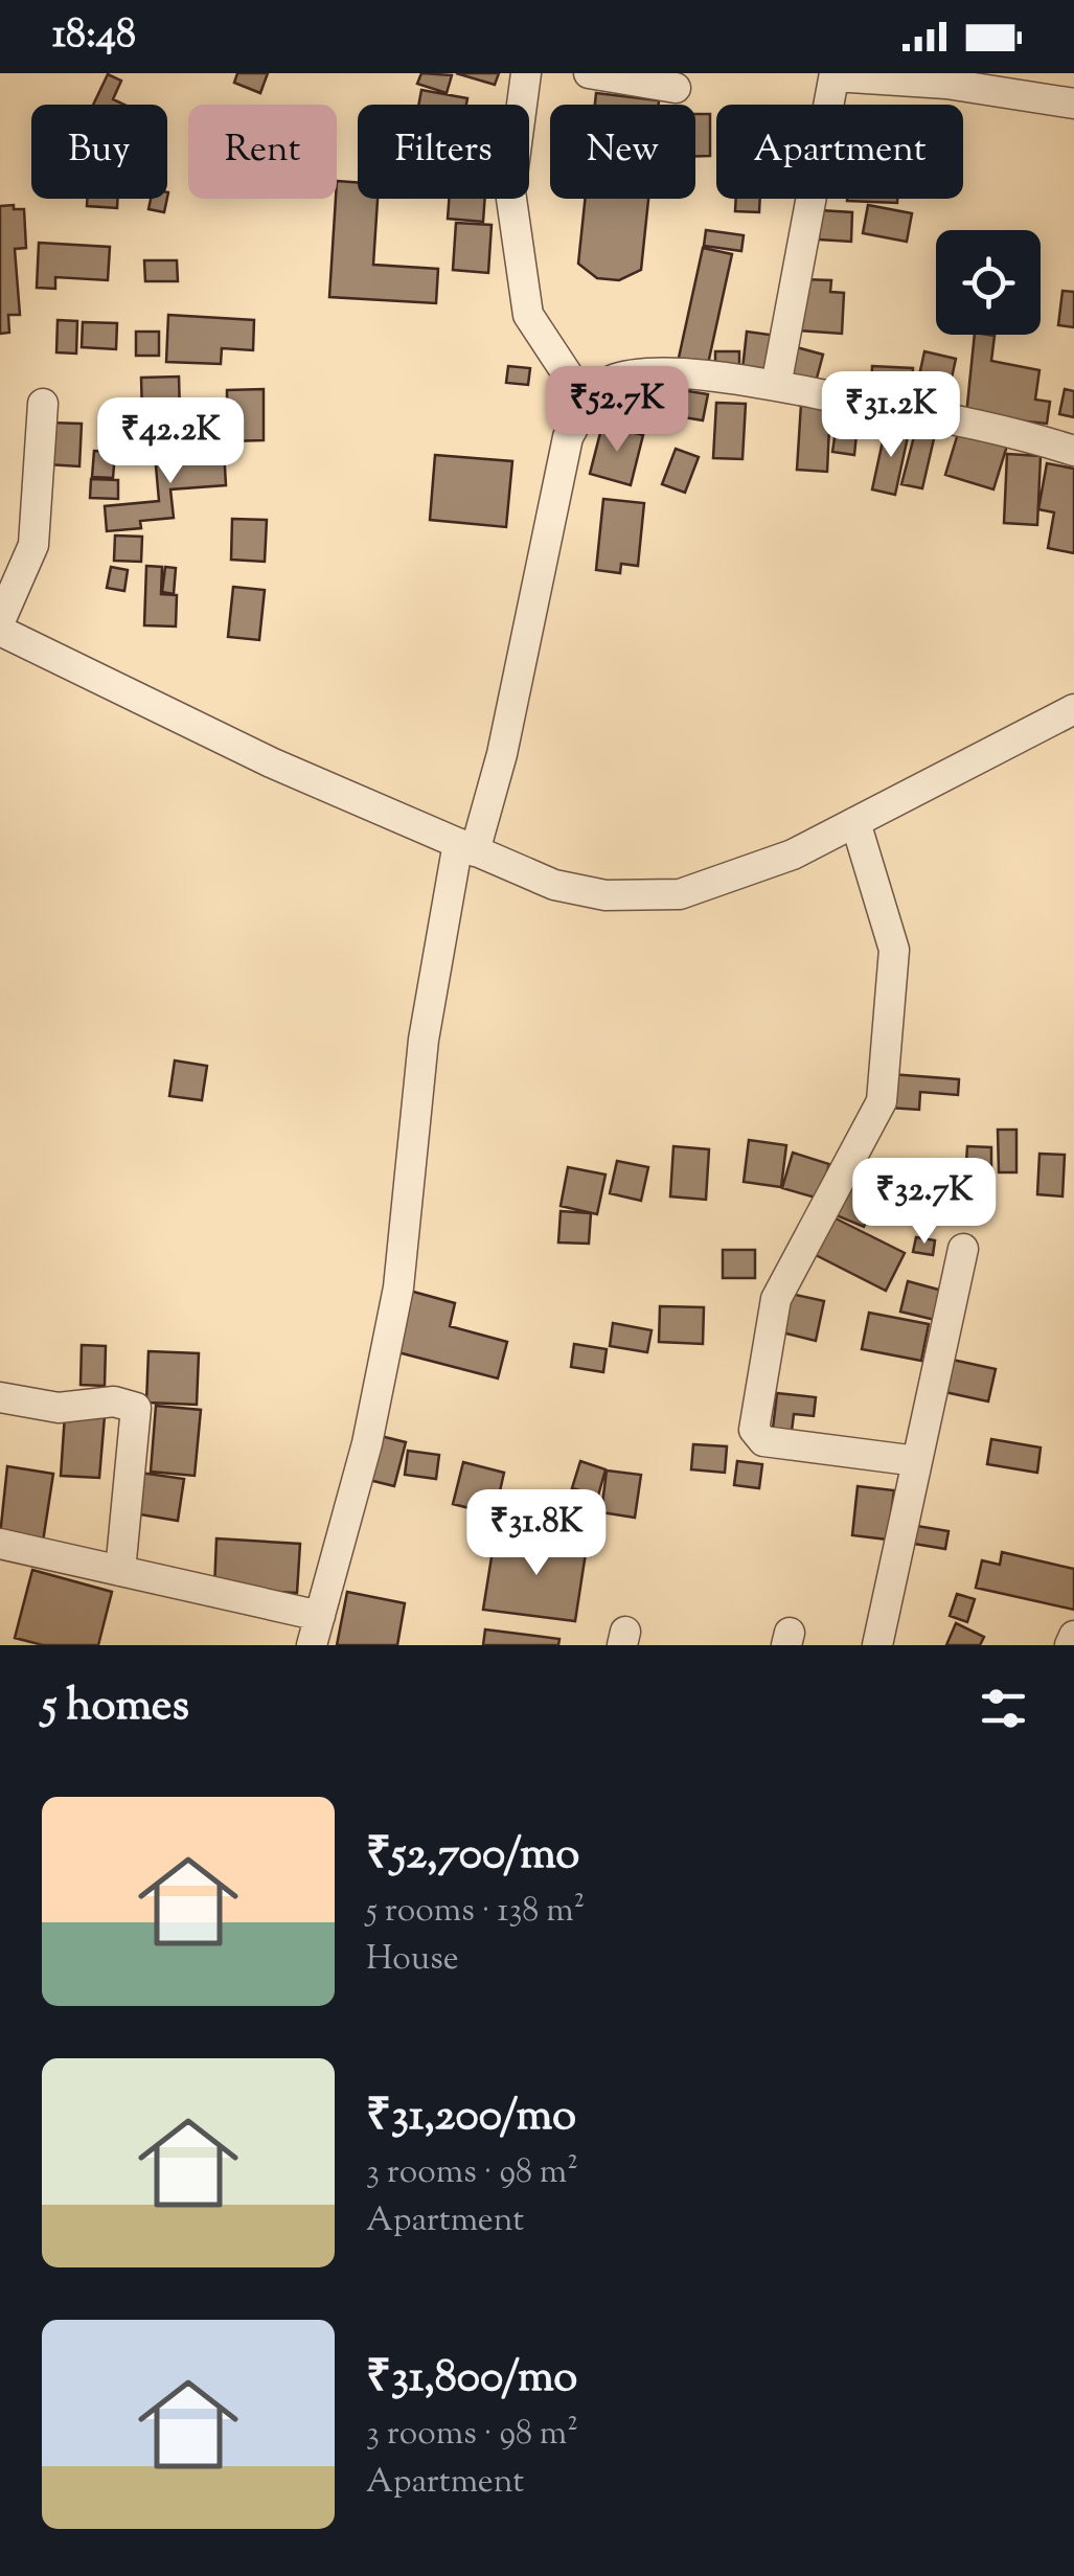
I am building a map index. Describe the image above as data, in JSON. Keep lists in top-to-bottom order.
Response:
{
  "page": {
    "status": "18:48",
    "chip": [
      "Buy",
      "Rent",
      "Filters",
      "New",
      "Apartment"
    ],
    "price": [
      "₹52.7K",
      "₹31.2K",
      "₹42.2K",
      "₹32.7K",
      "₹31.8K"
    ],
    "heading": "5 homes",
    "list": [
      {
        "name": "₹52,700/mo",
        "note": "5 rooms · 138 m² · House"
      },
      {
        "name": "₹31,200/mo",
        "note": "3 rooms · 98 m² · Apartment"
      },
      {
        "name": "₹31,800/mo",
        "note": "3 rooms · 98 m² · Apartment"
      }
    ]
  }
}
